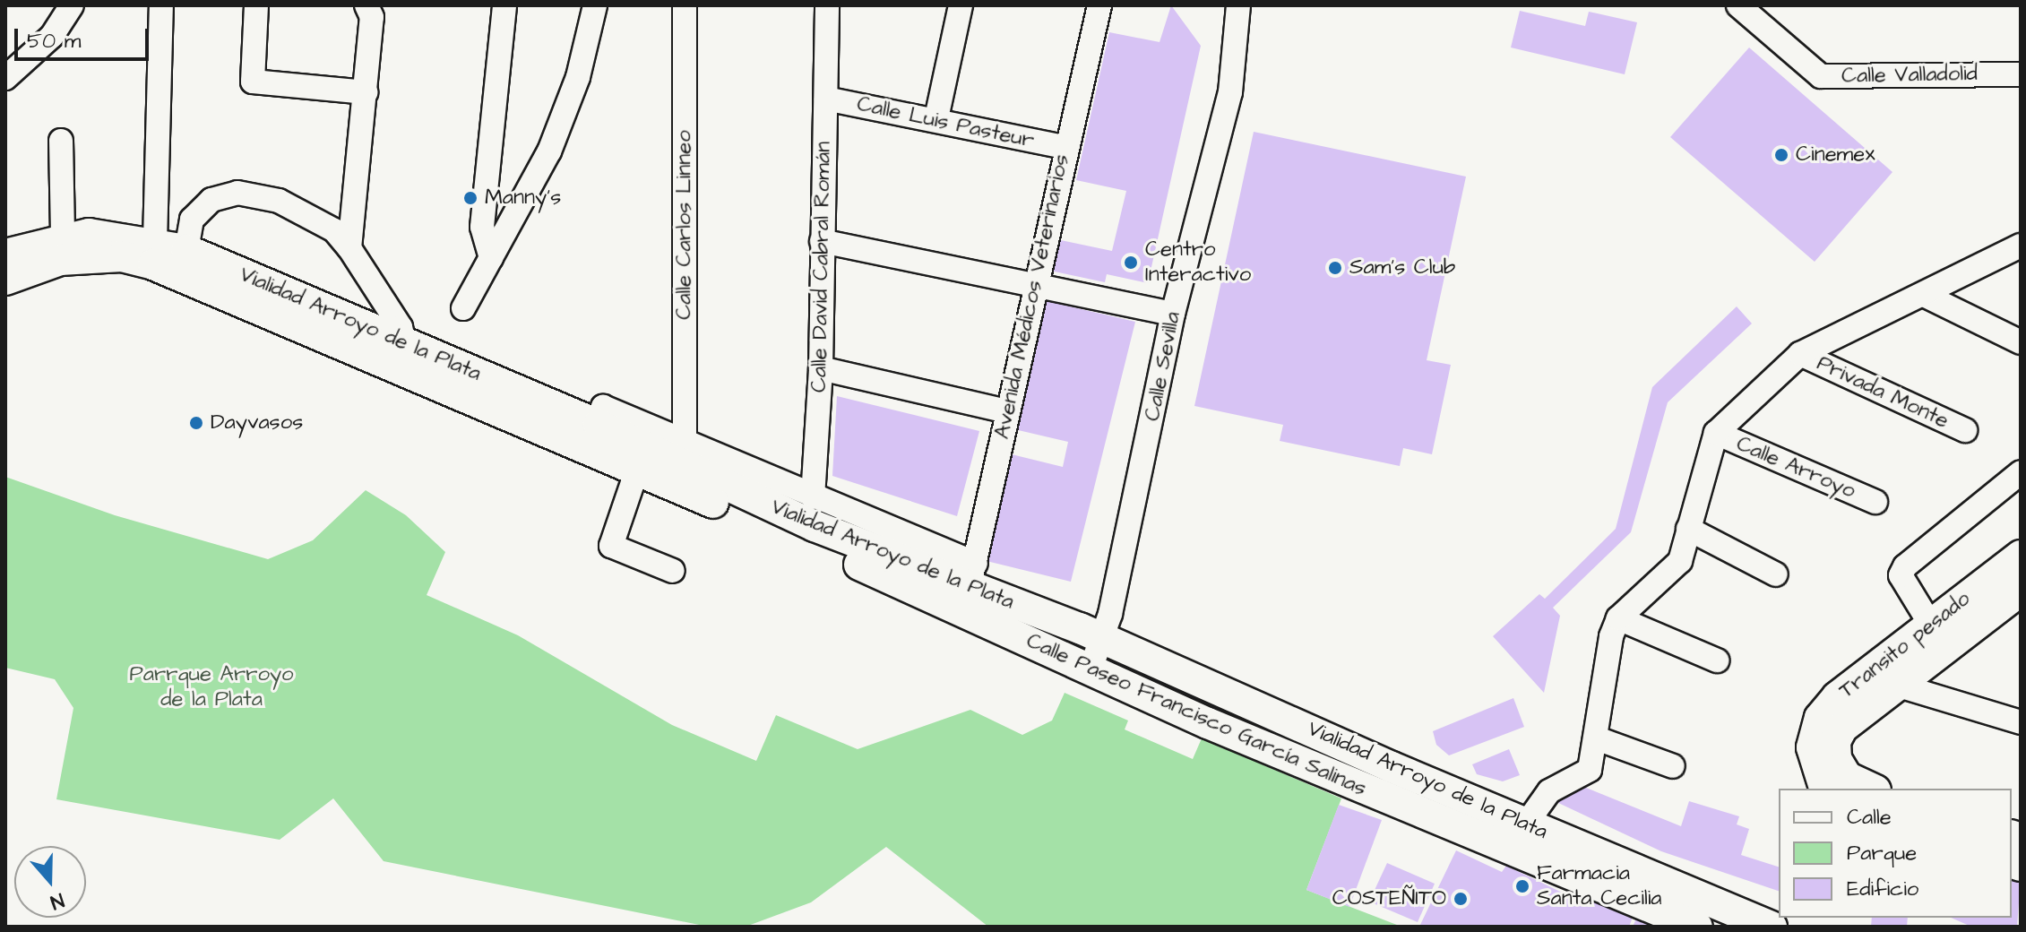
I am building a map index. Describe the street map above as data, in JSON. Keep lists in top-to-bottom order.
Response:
{
  "streets": {
    "main road": ["Vialidad Arroyo de la Plata", "Transito pesado", "Calle Paseo Francisco García Salinas"],
    "street": [
      "Calle Valladolid",
      "Calle Luis Pasteur",
      "Calle Carlos Linneo",
      "Calle David Cabral Román",
      "Avenida Médicos Veterinarios",
      "Calle Sevilla",
      "Privada Monte",
      "Calle Arroyo"
    ]
  },
  "crossings": [
    ["Calle Luis Pasteur", "Calle David Cabral Román"],
    ["Calle Luis Pasteur", "Avenida Médicos Veterinarios"],
    ["Avenida Médicos Veterinarios", "Vialidad Arroyo de la Plata"],
    ["Avenida Médicos Veterinarios", "Calle Paseo Francisco García Salinas"],
    ["Vialidad Arroyo de la Plata", "Calle Sevilla"],
    ["Vialidad Arroyo de la Plata", "Calle Paseo Francisco García Salinas"],
    ["Calle Sevilla", "Calle Paseo Francisco García Salinas"]
  ],
  "parks": ["Parrque Arroyo de la Plata"],
  "places": [
    "Cinemex",
    "Manny's",
    "Centro Interactivo",
    "Sam's Club",
    "Dayvasos",
    "Farmacia Santa Cecilia",
    "COSTEÑITO"
  ],
  "legend": ["Calle", "Parque", "Edificio"],
  "scale_bar": "50 m",
  "north": "bottom"
}
